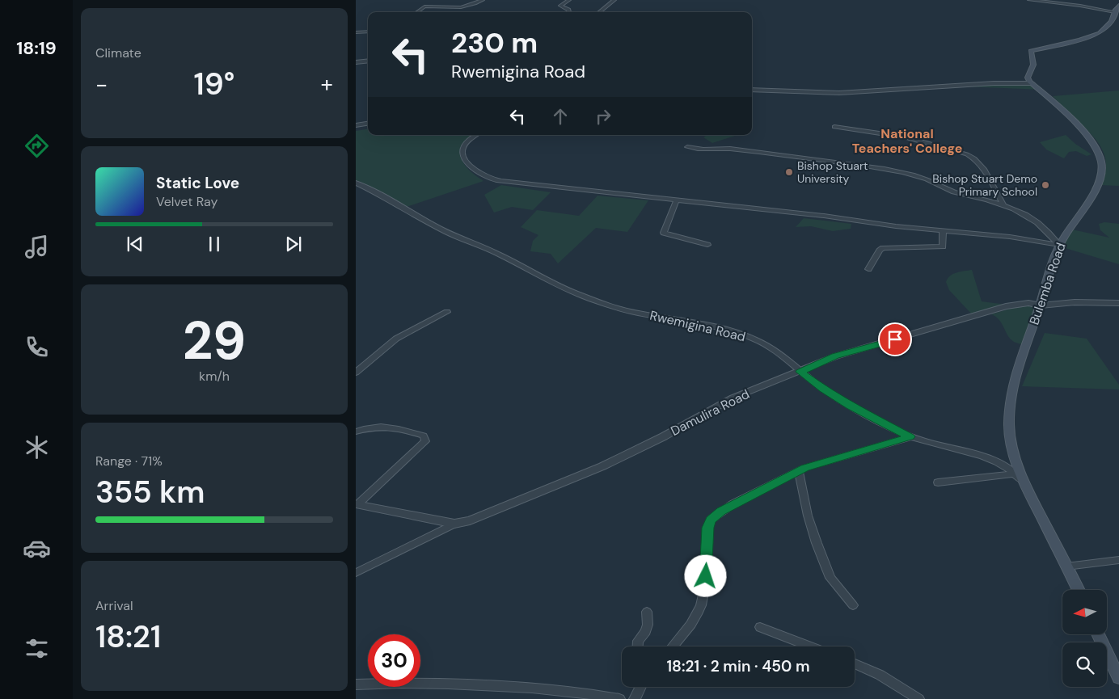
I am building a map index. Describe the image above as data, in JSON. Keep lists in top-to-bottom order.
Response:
{
  "streets": {
    "main road": ["Bulemba Road"],
    "street": ["Rwemigina Road", "Damulira Road"]
  },
  "crossings": [
    ["Bulemba Road", "Rwemigina Road"],
    ["Bulemba Road", "Damulira Road"],
    ["Rwemigina Road", "Damulira Road"]
  ],
  "districts": ["National Teachers' College"],
  "places": ["Bishop Stuart University", "Bishop Stuart Demo Primary School"],
  "north": "left",
  "page": {
    "tabs": "18:19",
    "tile": [
      "Climate",
      ["29", "km/h"],
      ["Range · 71%", "355 km"],
      ["Arrival", "18:21"]
    ],
    "turn": ["230 m", "Rwemigina Road"],
    "heat": ["−", "19°", "+"],
    "song": ["Static Love", "Velvet Ray"],
    "limit": "30",
    "trip": "18:21 · 2 min · 450 m"
  }
}
